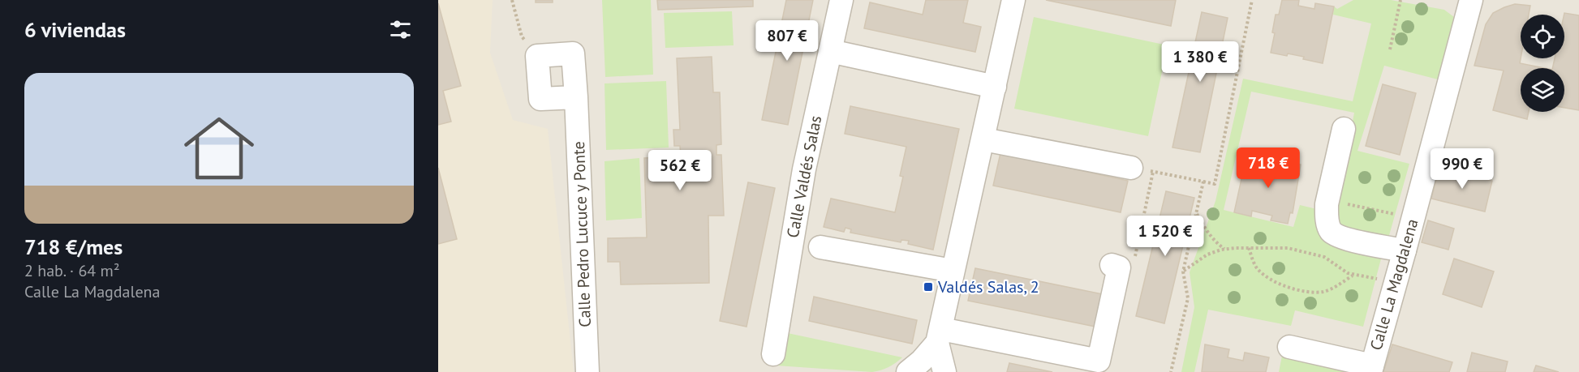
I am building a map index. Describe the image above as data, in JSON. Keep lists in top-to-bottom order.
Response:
{
  "streets": {
    "street": ["Calle Valdés Salas", "Calle Pedro Lucuce y Ponte", "Calle La Magdalena"]
  },
  "places": {
    "transit": ["Valdés Salas, 2"]
  },
  "page": {
    "heading": "6 viviendas",
    "price": [
      "807 €",
      "1 380 €",
      "718 €",
      "990 €",
      "562 €",
      "1 520 €"
    ],
    "list": [
      {
        "name": "718 €/mes",
        "note": "2 hab. · 64 m² · Calle La Magdalena"
      }
    ]
  }
}
